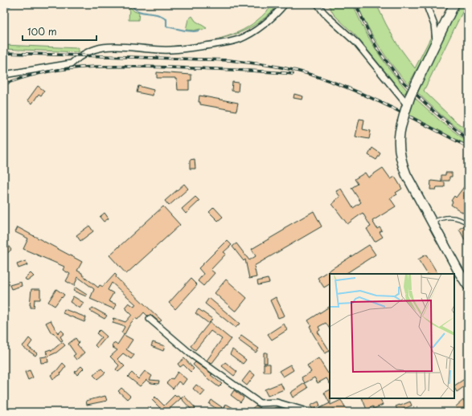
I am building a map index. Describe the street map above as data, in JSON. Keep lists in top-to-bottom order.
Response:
{
  "scale_bar": "100 m"
}
